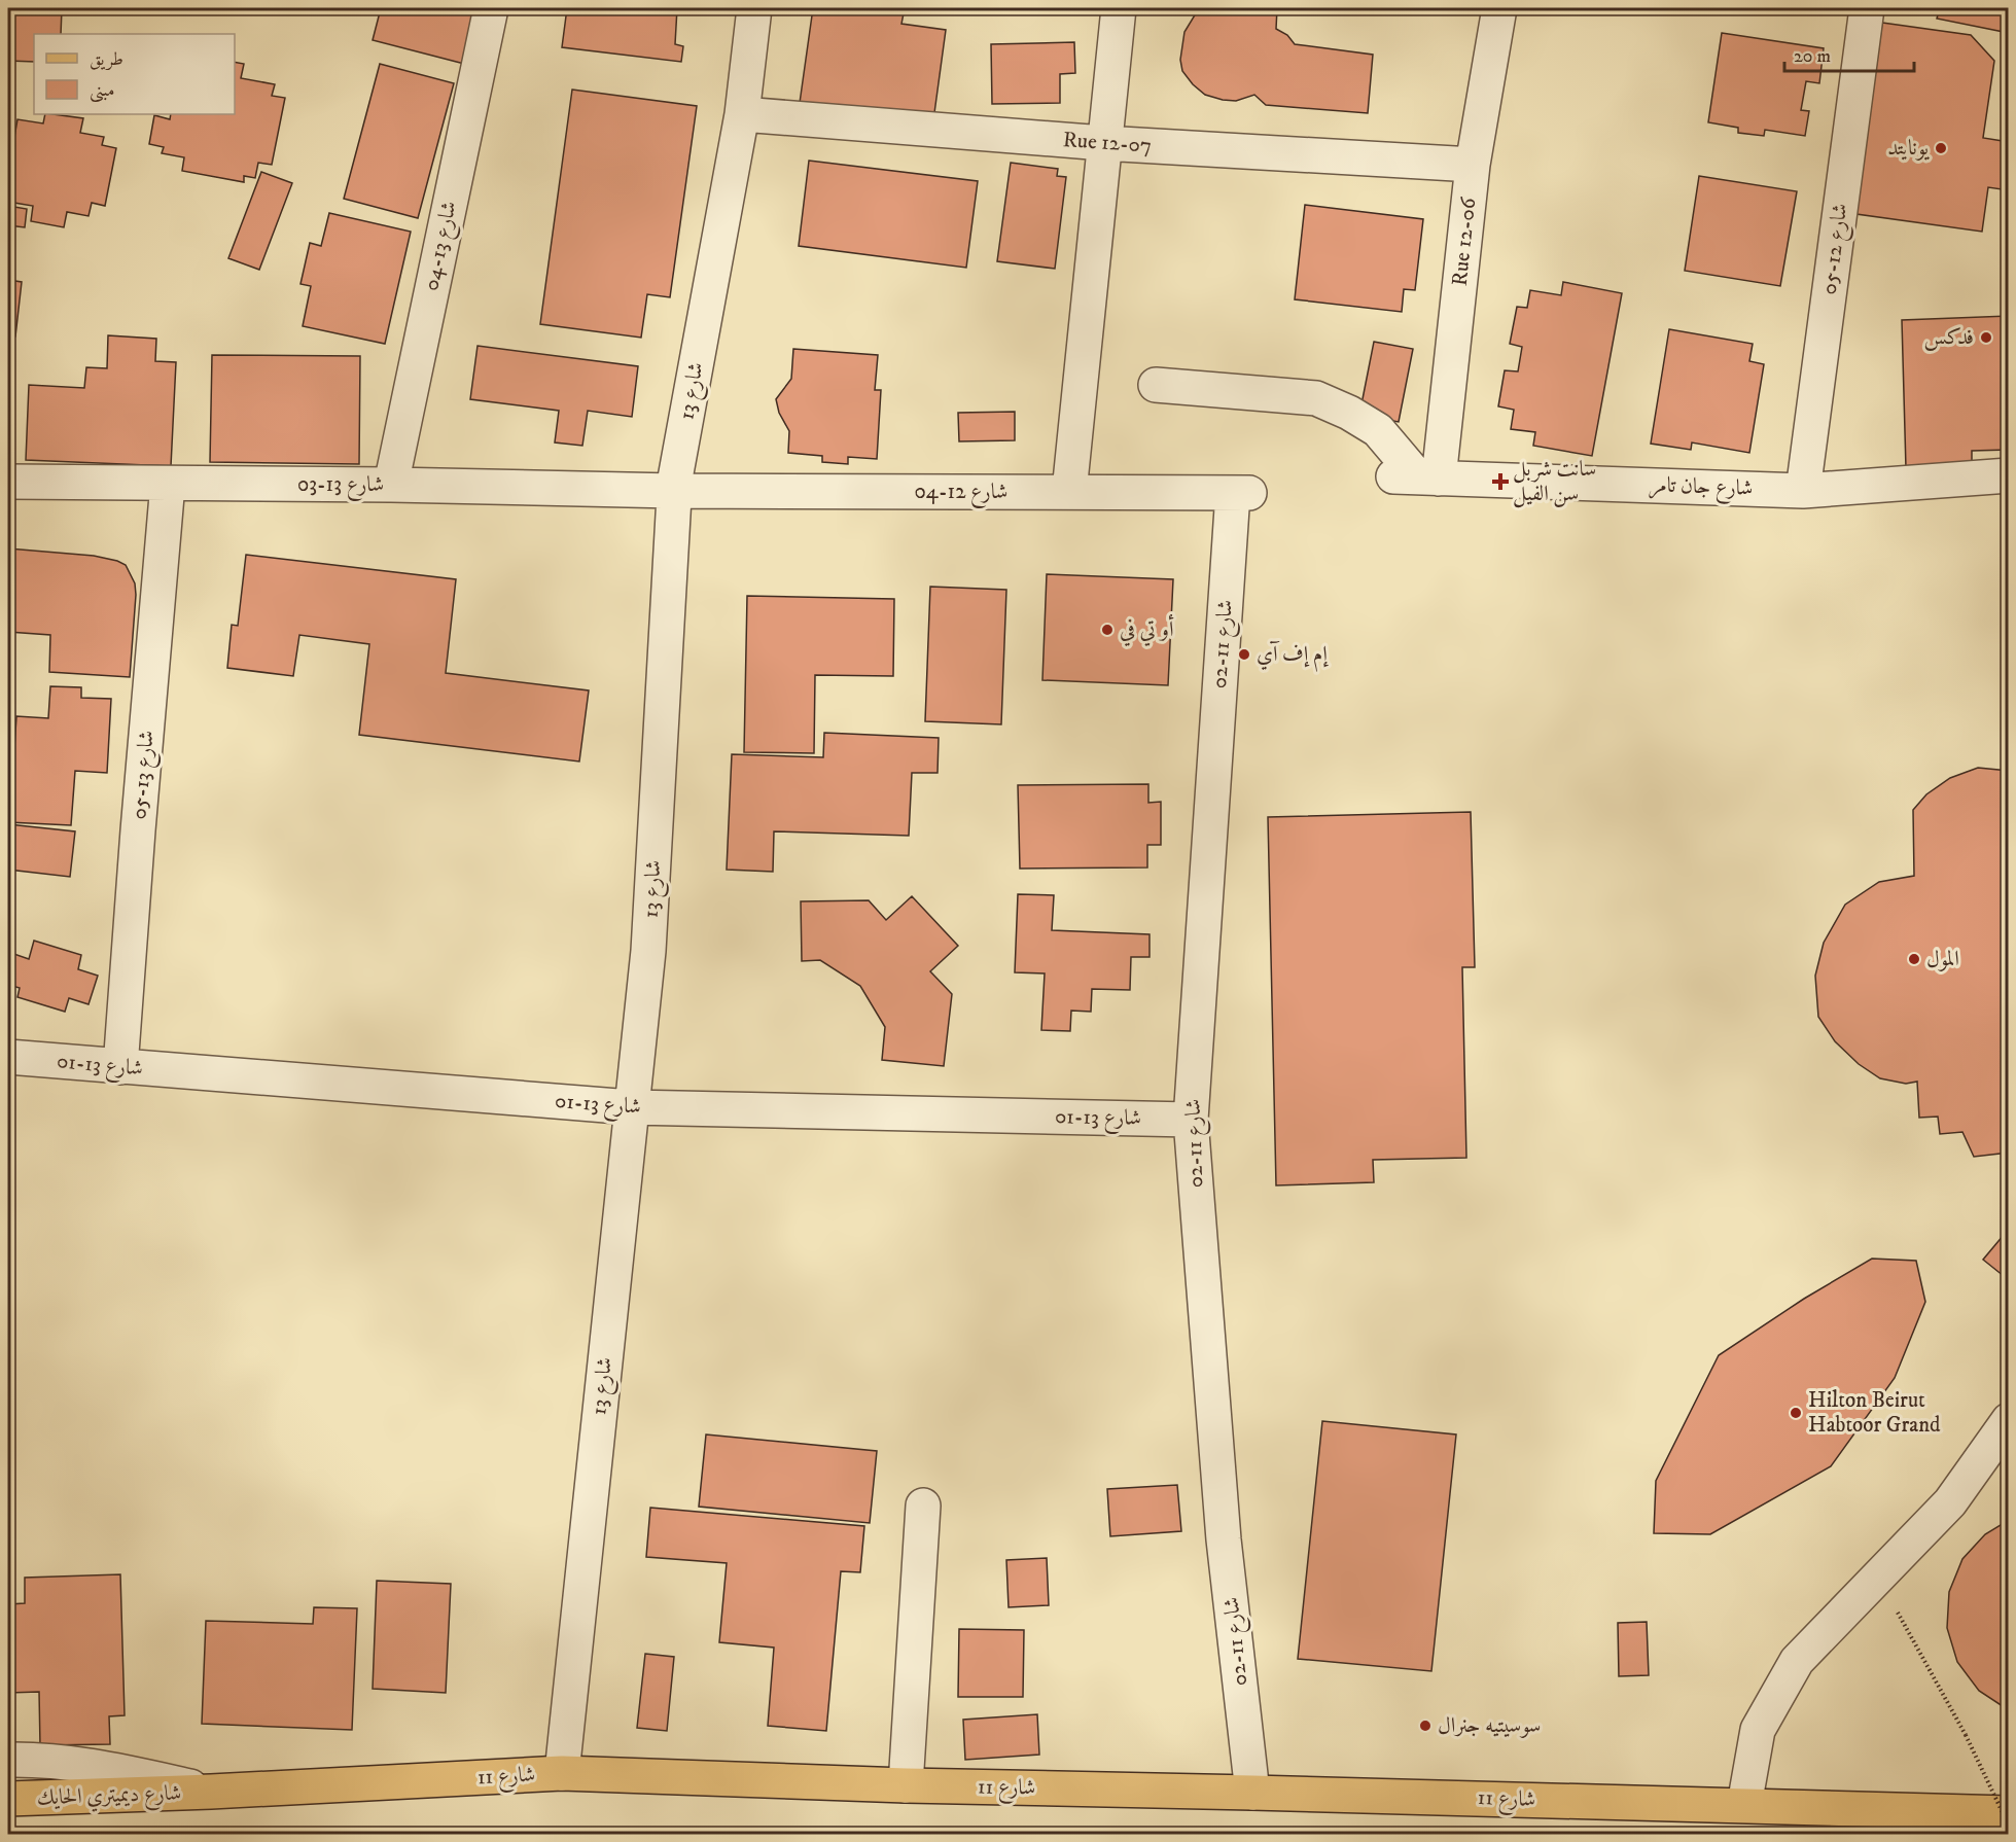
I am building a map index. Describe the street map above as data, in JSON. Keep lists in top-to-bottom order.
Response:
{
  "streets": {
    "main road": ["شارع 11", "شارع ديميتري الحايك"],
    "street": [
      "Rue 12-07",
      "Rue 12-06",
      "شارع 13-04",
      "شارع 12-05",
      "شارع 13",
      "شارع 13-03",
      "شارع جان تامر",
      "شارع 12-04",
      "شارع 11-02",
      "شارع 13-05",
      "شارع 13-01"
    ]
  },
  "crossings": [
    ["Rue 12-07", "Rue 12-06"],
    ["Rue 12-07", "شارع 13"],
    ["Rue 12-06", "شارع جان تامر"],
    ["شارع 13-04", "شارع 13-03"],
    ["شارع 12-05", "شارع جان تامر"],
    ["شارع 13", "شارع 13-03"],
    ["شارع 13", "شارع 12-04"],
    ["شارع 13", "شارع 13-01"],
    ["شارع 13", "شارع 11"],
    ["شارع 13-03", "شارع 12-04"],
    ["شارع 13-03", "شارع 13-05"],
    ["شارع 12-04", "شارع 11-02"],
    ["شارع 11-02", "شارع 13-01"],
    ["شارع 11-02", "شارع 11"],
    ["شارع 13-05", "شارع 13-01"],
    ["شارع 11", "شارع ديميتري الحايك"]
  ],
  "places": {
    "other": [
      "يونايتد",
      "فدكس",
      "أو تي في",
      "إم إف آي",
      "المول",
      "Hilton Beirut Habtoor Grand",
      "سوسيتيه جنرال"
    ],
    "health": ["سانت شربل سن الفيل"]
  },
  "legend": ["طريق", "مبنى"],
  "scale_bar": "20 m"
}
